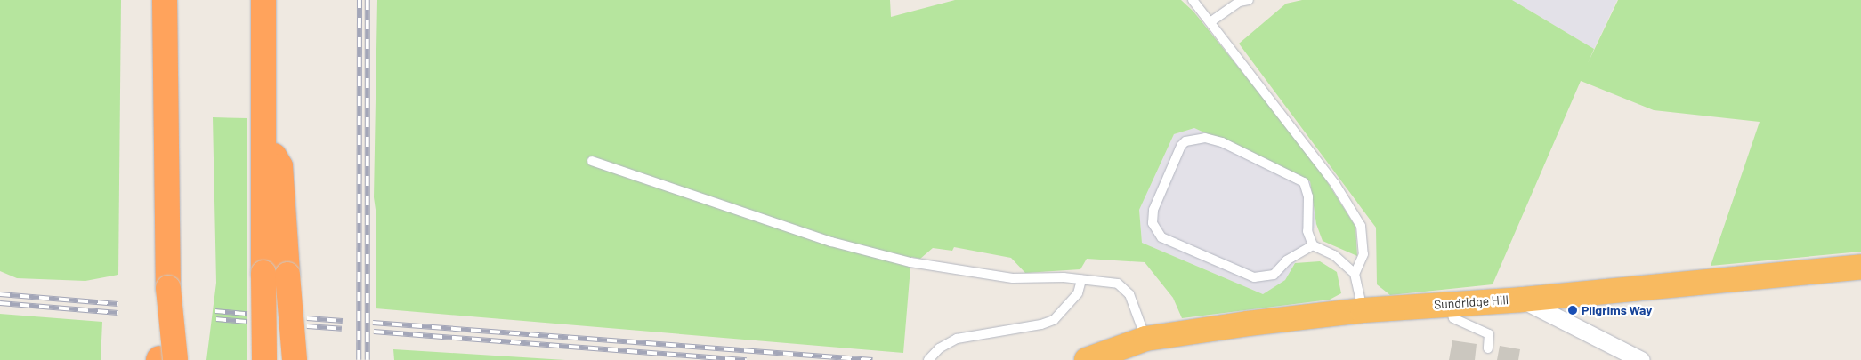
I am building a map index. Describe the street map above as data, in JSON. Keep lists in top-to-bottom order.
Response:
{
  "streets": {
    "highway": ["Sundridge Hill"]
  },
  "places": ["Pilgrims Way"]
}
